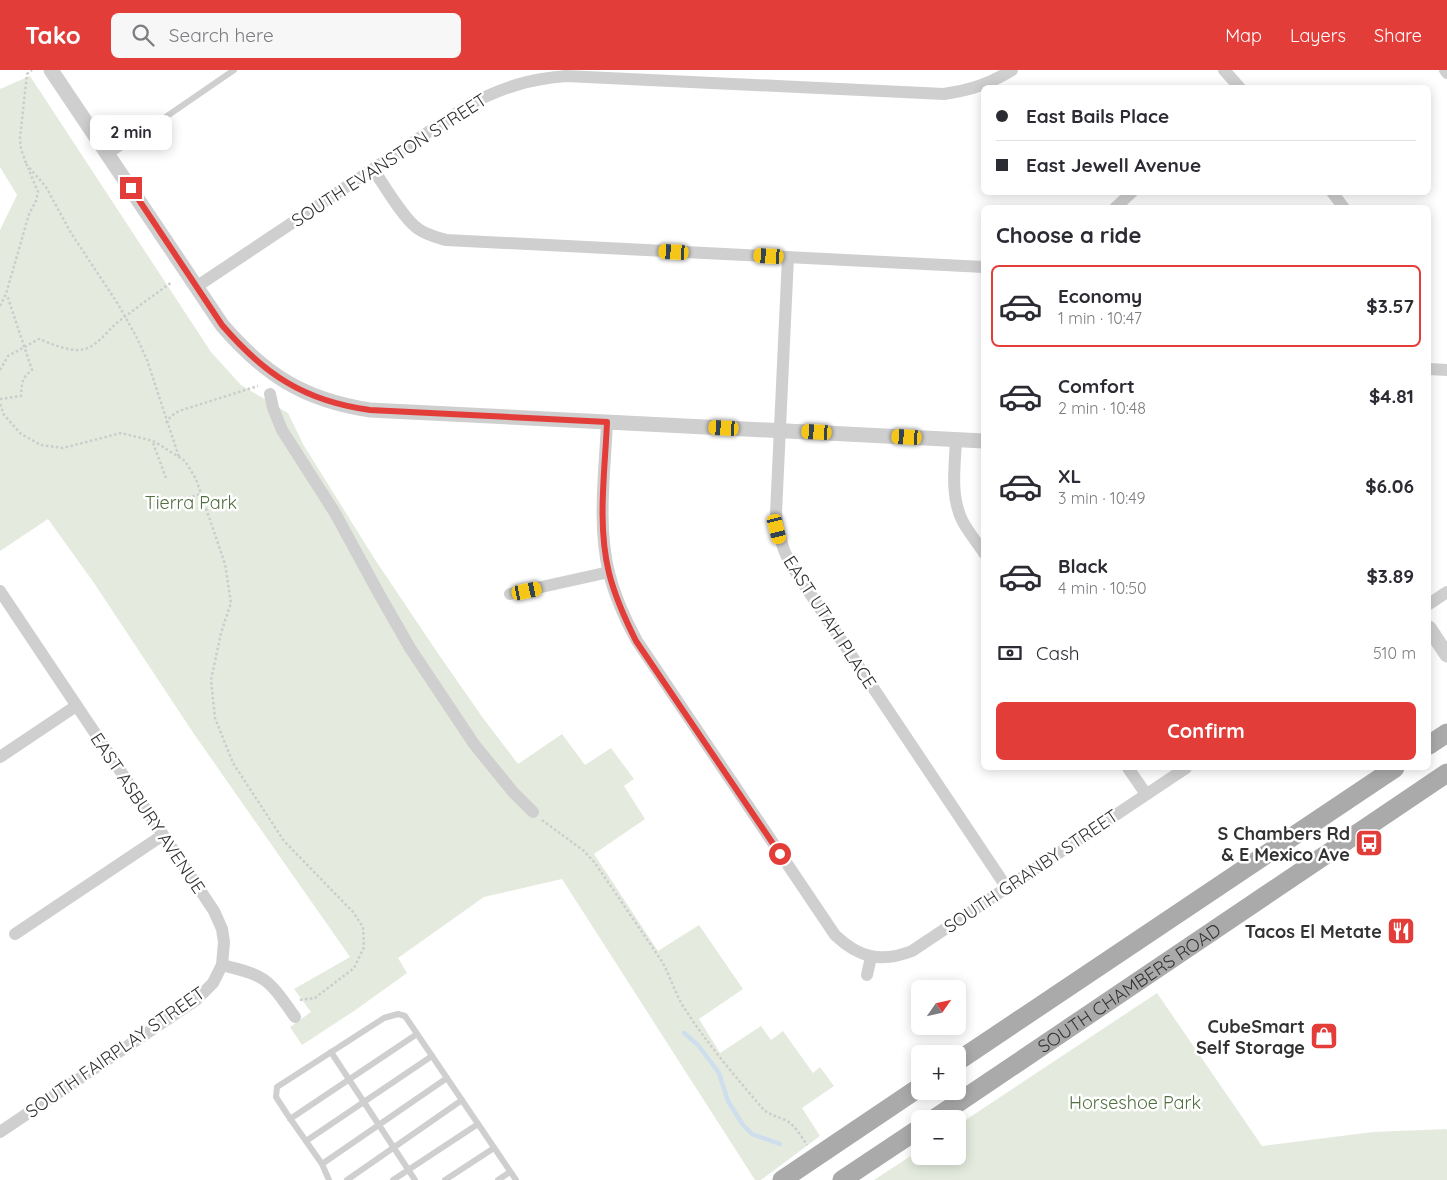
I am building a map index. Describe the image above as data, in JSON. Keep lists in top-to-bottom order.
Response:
{
  "streets": {
    "main road": ["SOUTH CHAMBERS ROAD"],
    "street": [
      "SOUTH EVANSTON STREET",
      "EAST UTAH PLACE",
      "EAST ASBURY AVENUE",
      "SOUTH GRANBY STREET",
      "SOUTH FAIRPLAY STREET"
    ]
  },
  "crossings": [
    ["EAST UTAH PLACE", "SOUTH GRANBY STREET"],
    ["EAST ASBURY AVENUE", "SOUTH FAIRPLAY STREET"]
  ],
  "parks": ["Tierra Park", "Horseshoe Park"],
  "places": {
    "bus stop": ["S Chambers Rd & E Mexico Ave"],
    "restaurant": ["Tacos El Metate"],
    "shop": ["CubeSmart Self Storage"]
  },
  "north": "top right",
  "page": {
    "header": "Tako",
    "search": "Search here",
    "nav": ["Map", "Layers", "Share"],
    "banner": ["East Bails Place", "East Jewell Avenue"],
    "bubble": "2 min",
    "heading": "Choose a ride",
    "list": [
      {
        "name": "Economy",
        "note": "1 min · 10:47",
        "value": "$3.57"
      },
      {
        "name": "Comfort",
        "note": "2 min · 10:48",
        "value": "$4.81"
      },
      {
        "name": "XL",
        "note": "3 min · 10:49",
        "value": "$6.06"
      },
      {
        "name": "Black",
        "note": "4 min · 10:50",
        "value": "$3.89"
      }
    ],
    "pay": ["Cash", "510 m"],
    "buttons": "Confirm",
    "map_buttons": ["+", "−"]
  }
}
